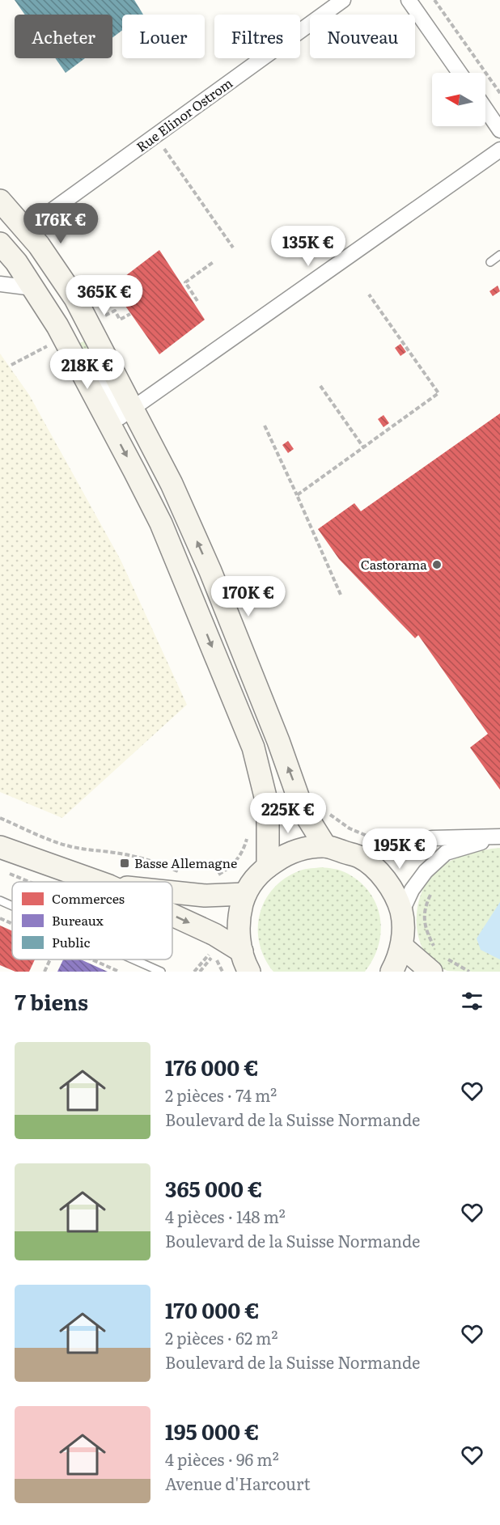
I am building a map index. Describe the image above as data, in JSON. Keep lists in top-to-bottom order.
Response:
{
  "streets": {
    "street": ["Rue Elinor Ostrom"]
  },
  "places": {
    "other": ["Castorama"],
    "transit": ["Basse Allemagne"]
  },
  "legend": ["Commerces", "Bureaux", "Public"],
  "north": "left",
  "page": {
    "chip": [
      "Acheter",
      "Louer",
      "Filtres",
      "Nouveau"
    ],
    "price": [
      "176K €",
      "135K €",
      "365K €",
      "218K €",
      "170K €",
      "225K €",
      "195K €"
    ],
    "heading": "7 biens",
    "list": [
      {
        "name": "176 000 €",
        "note": "2 pièces · 74 m² · Boulevard de la Suisse Normande"
      },
      {
        "name": "365 000 €",
        "note": "4 pièces · 148 m² · Boulevard de la Suisse Normande"
      },
      {
        "name": "170 000 €",
        "note": "2 pièces · 62 m² · Boulevard de la Suisse Normande"
      },
      {
        "name": "195 000 €",
        "note": "4 pièces · 96 m² · Avenue d'Harcourt"
      }
    ]
  }
}
